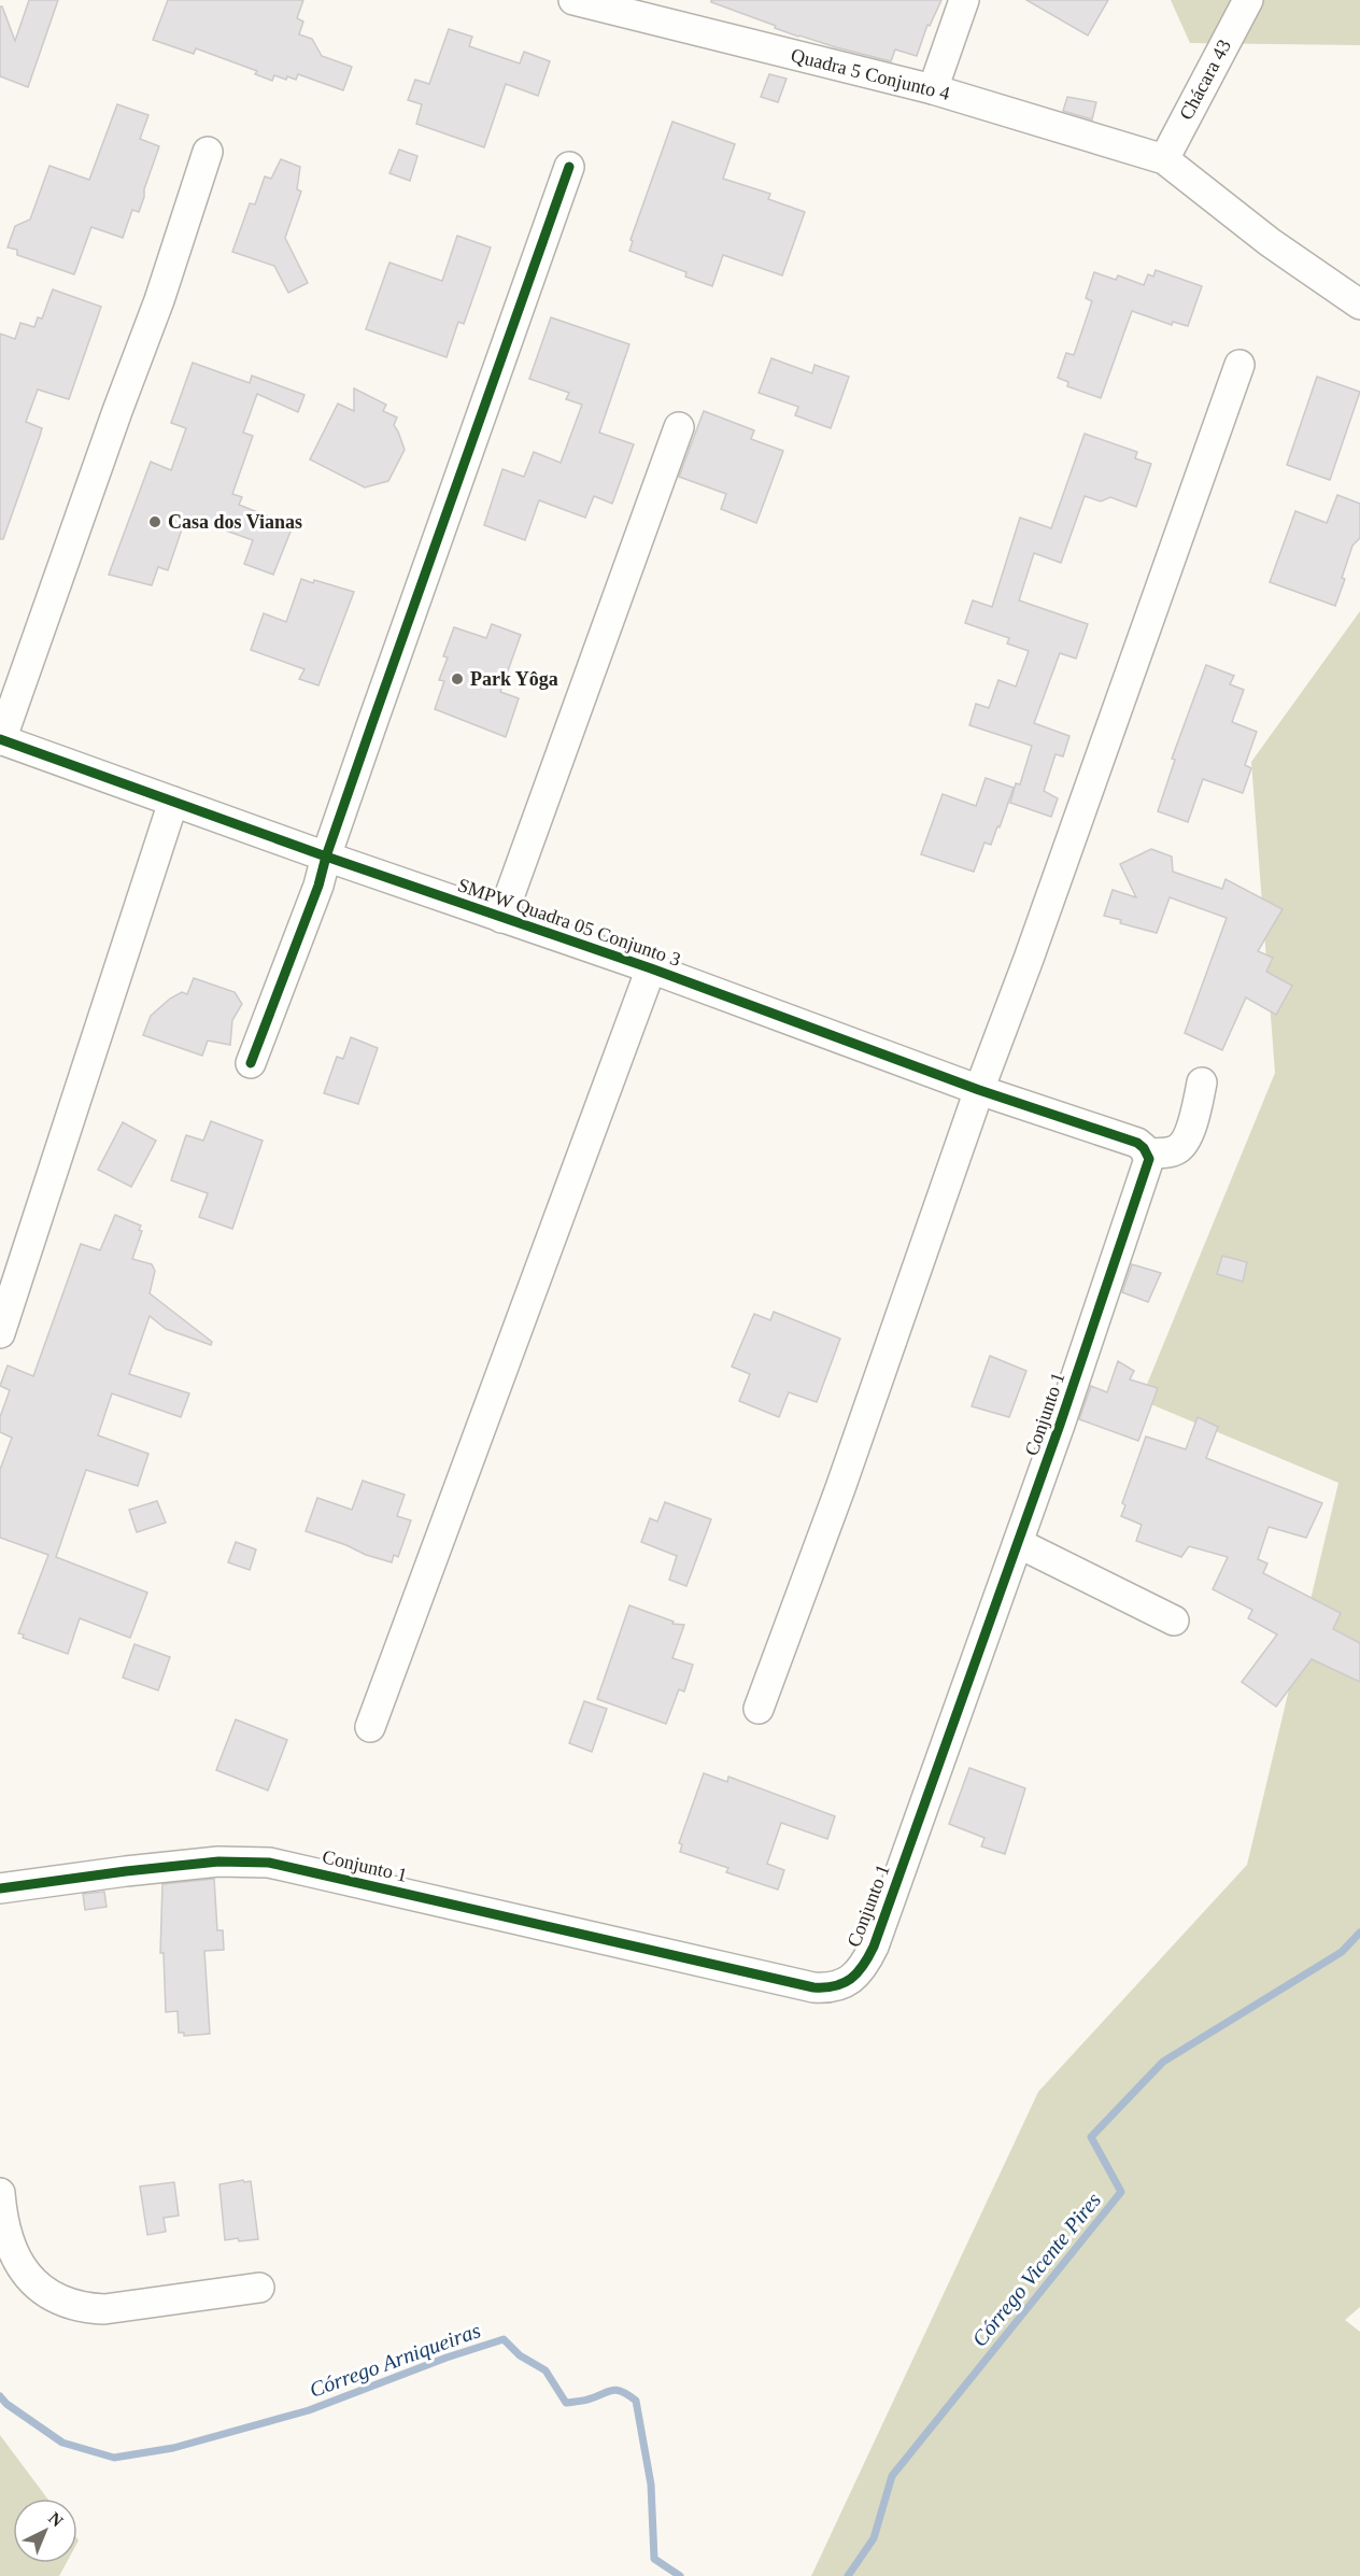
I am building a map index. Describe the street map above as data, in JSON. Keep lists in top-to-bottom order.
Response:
{
  "streets": {
    "street": [
      "Quadra 5 Conjunto 4",
      "Chácara 43",
      "SMPW Quadra 05 Conjunto 3",
      "Conjunto 1"
    ]
  },
  "crossings": [
    ["Quadra 5 Conjunto 4", "Chácara 43"],
    ["SMPW Quadra 05 Conjunto 3", "Conjunto 1"]
  ],
  "water": ["Córrego Vicente Pires", "Córrego Arniqueiras"],
  "places": ["Casa dos Vianas", "Park Yôga"],
  "north": "top right"
}
